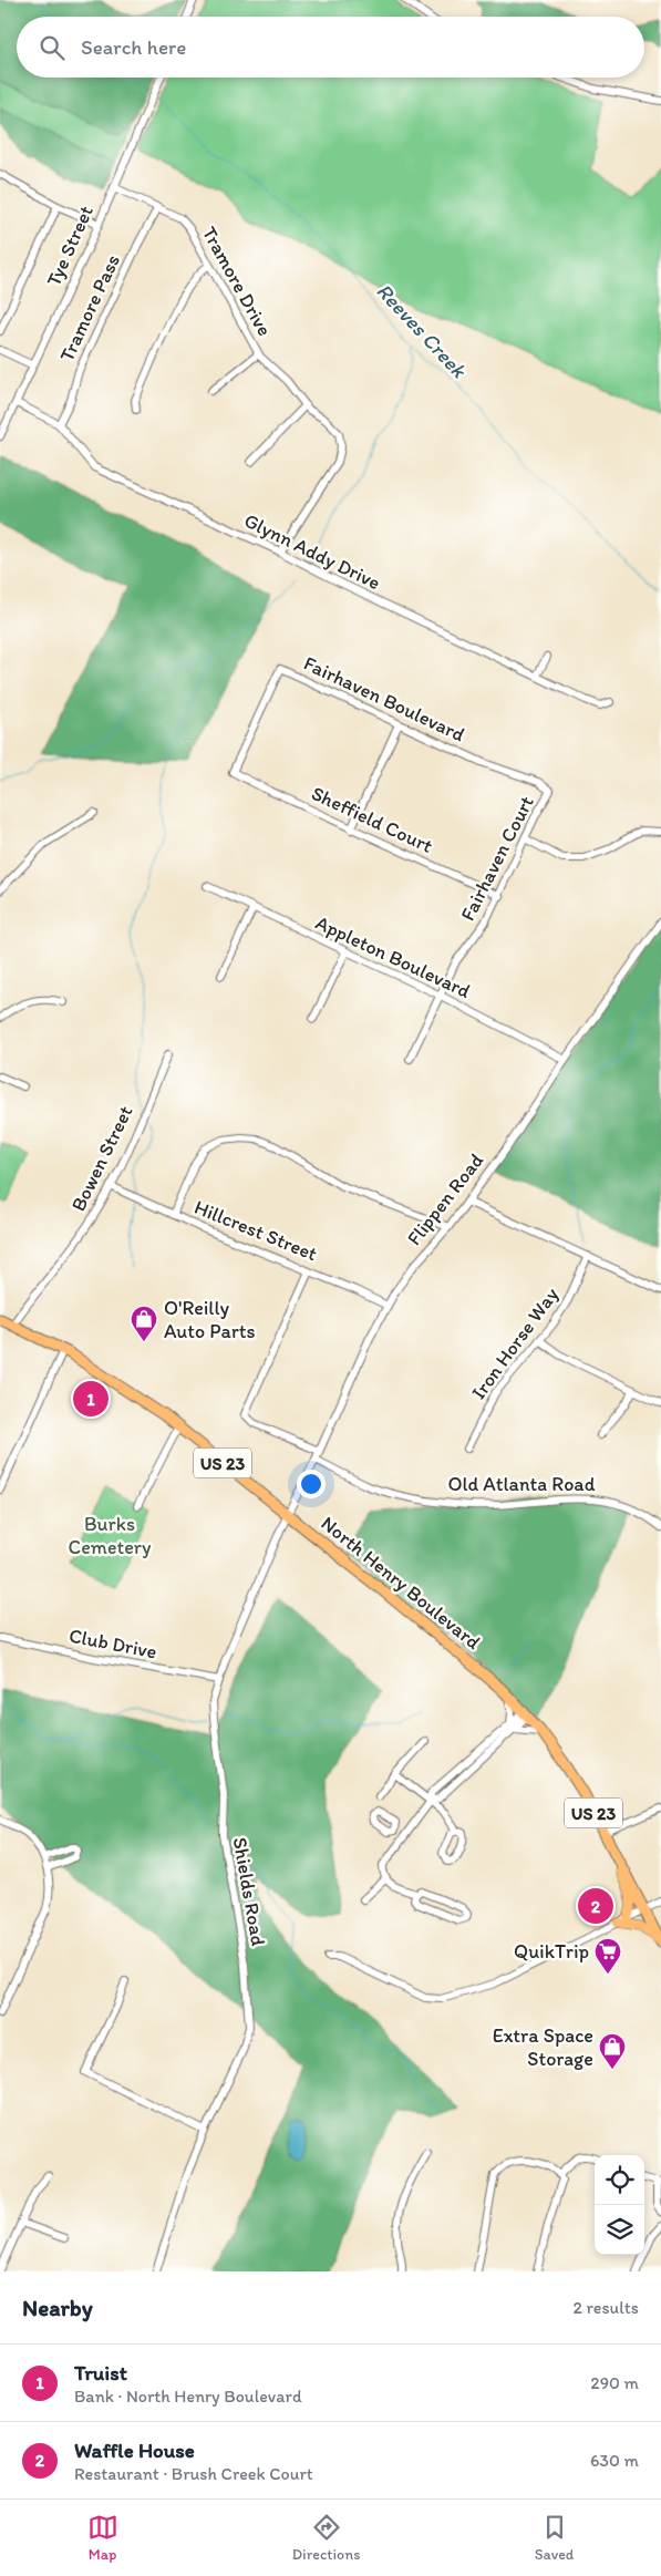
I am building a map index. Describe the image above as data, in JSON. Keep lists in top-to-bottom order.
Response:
{
  "streets": {
    "highway": ["US 23", "North Henry Boulevard"],
    "street": [
      "Tye Street",
      "Tramore Drive",
      "Tramore Pass",
      "Glynn Addy Drive",
      "Fairhaven Boulevard",
      "Sheffield Court",
      "Fairhaven Court",
      "Appleton Boulevard",
      "Bowen Street",
      "Flippen Road",
      "Hillcrest Street",
      "Iron Horse Way",
      "Old Atlanta Road",
      "Club Drive",
      "Shields Road"
    ]
  },
  "crossings": [
    ["Tye Street", "Tramore Drive"],
    ["Tye Street", "Glynn Addy Drive"],
    ["Tramore Drive", "Tramore Pass"],
    ["Tramore Drive", "Glynn Addy Drive"],
    ["Tramore Pass", "Glynn Addy Drive"],
    ["Fairhaven Boulevard", "Sheffield Court"],
    ["Fairhaven Boulevard", "Fairhaven Court"],
    ["Sheffield Court", "Fairhaven Court"],
    ["Fairhaven Court", "Appleton Boulevard"],
    ["Appleton Boulevard", "Flippen Road"],
    ["Bowen Street", "Hillcrest Street"],
    ["Bowen Street", "North Henry Boulevard"],
    ["Flippen Road", "Hillcrest Street"],
    ["Flippen Road", "Old Atlanta Road"],
    ["Flippen Road", "North Henry Boulevard"],
    ["Flippen Road", "Shields Road"],
    ["North Henry Boulevard", "Shields Road"],
    ["Club Drive", "Shields Road"]
  ],
  "water": ["Reeves Creek"],
  "parks": ["Burks Cemetery"],
  "places": {
    "shop": ["O'Reilly Auto Parts", "Extra Space Storage"],
    "supermarket": ["QuikTrip"]
  },
  "page": {
    "search": "Search here",
    "pins": ["1", "2"],
    "heading": ["Nearby", "2 results"],
    "list": [
      {
        "mark": "1",
        "name": "Truist",
        "note": "Bank · North Henry Boulevard",
        "value": "290 m"
      },
      {
        "mark": "2",
        "name": "Waffle House",
        "note": "Restaurant · Brush Creek Court",
        "value": "630 m"
      }
    ],
    "nav": ["Map", "Directions", "Saved"]
  }
}
